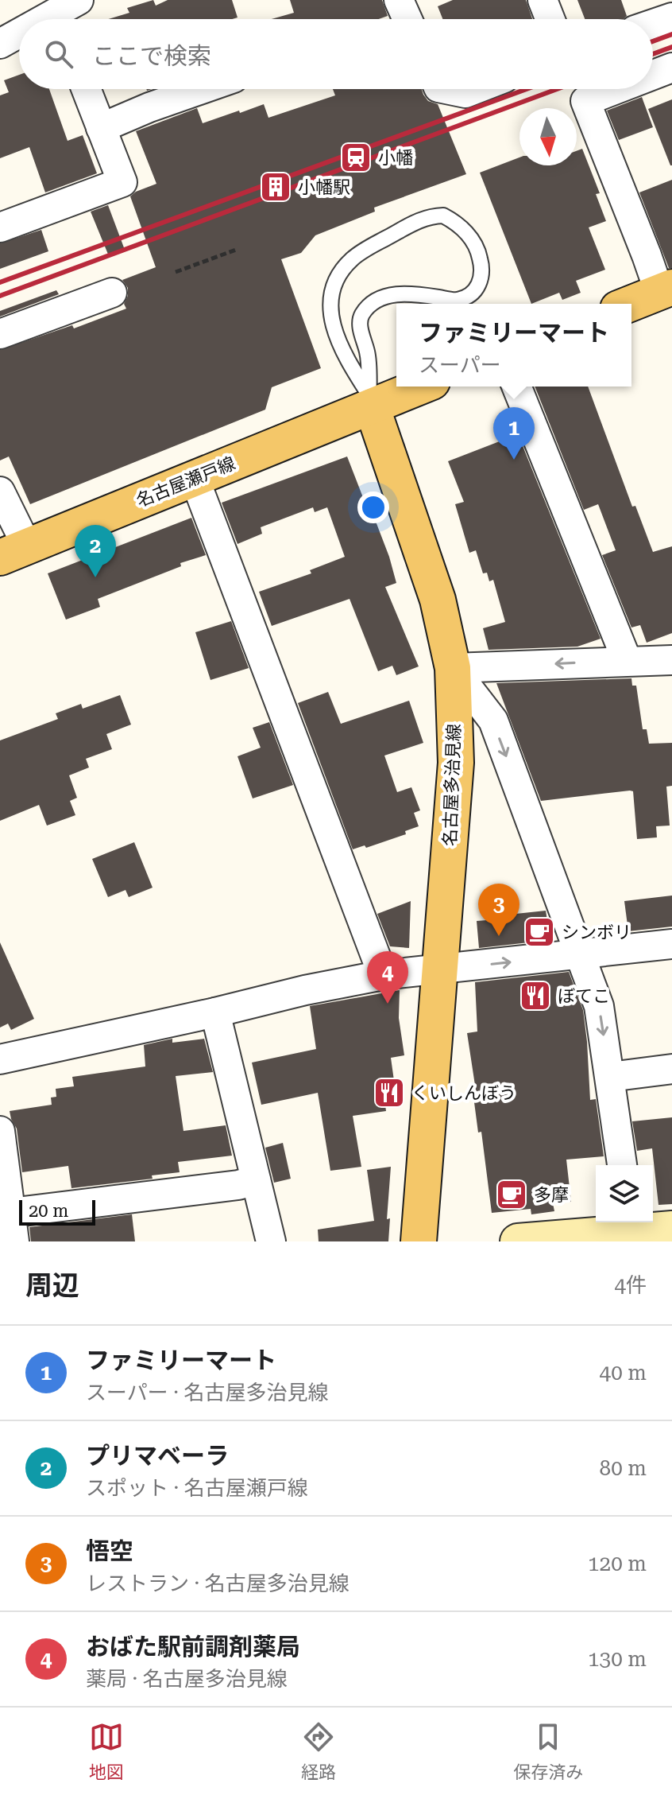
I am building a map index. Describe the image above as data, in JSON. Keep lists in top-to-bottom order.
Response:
{
  "streets": {
    "main road": ["名古屋瀬戸線", "名古屋多治見線"]
  },
  "crossings": [
    ["名古屋瀬戸線", "名古屋多治見線"]
  ],
  "places": {
    "station": ["小幡"],
    "building": ["小幡駅"],
    "cafe": ["シンボリ", "多摩"],
    "restaurant": ["ぼてこ", "くいしんぼう"]
  },
  "scale_bar": "20 m",
  "north": "bottom",
  "page": {
    "search": "ここで検索",
    "popup": ["ファミリーマート", "スーパー"],
    "pins": [
      "1",
      "2",
      "3",
      "4"
    ],
    "scale": "20 m",
    "heading": ["周辺", "4件"],
    "list": [
      {
        "mark": "1",
        "name": "ファミリーマート",
        "note": "スーパー · 名古屋多治見線",
        "value": "40 m"
      },
      {
        "mark": "2",
        "name": "プリマベーラ",
        "note": "スポット · 名古屋瀬戸線",
        "value": "80 m"
      },
      {
        "mark": "3",
        "name": "悟空",
        "note": "レストラン · 名古屋多治見線",
        "value": "120 m"
      },
      {
        "mark": "4",
        "name": "おばた駅前調剤薬局",
        "note": "薬局 · 名古屋多治見線",
        "value": "130 m"
      }
    ],
    "nav": ["地図", "経路", "保存済み"]
  }
}
